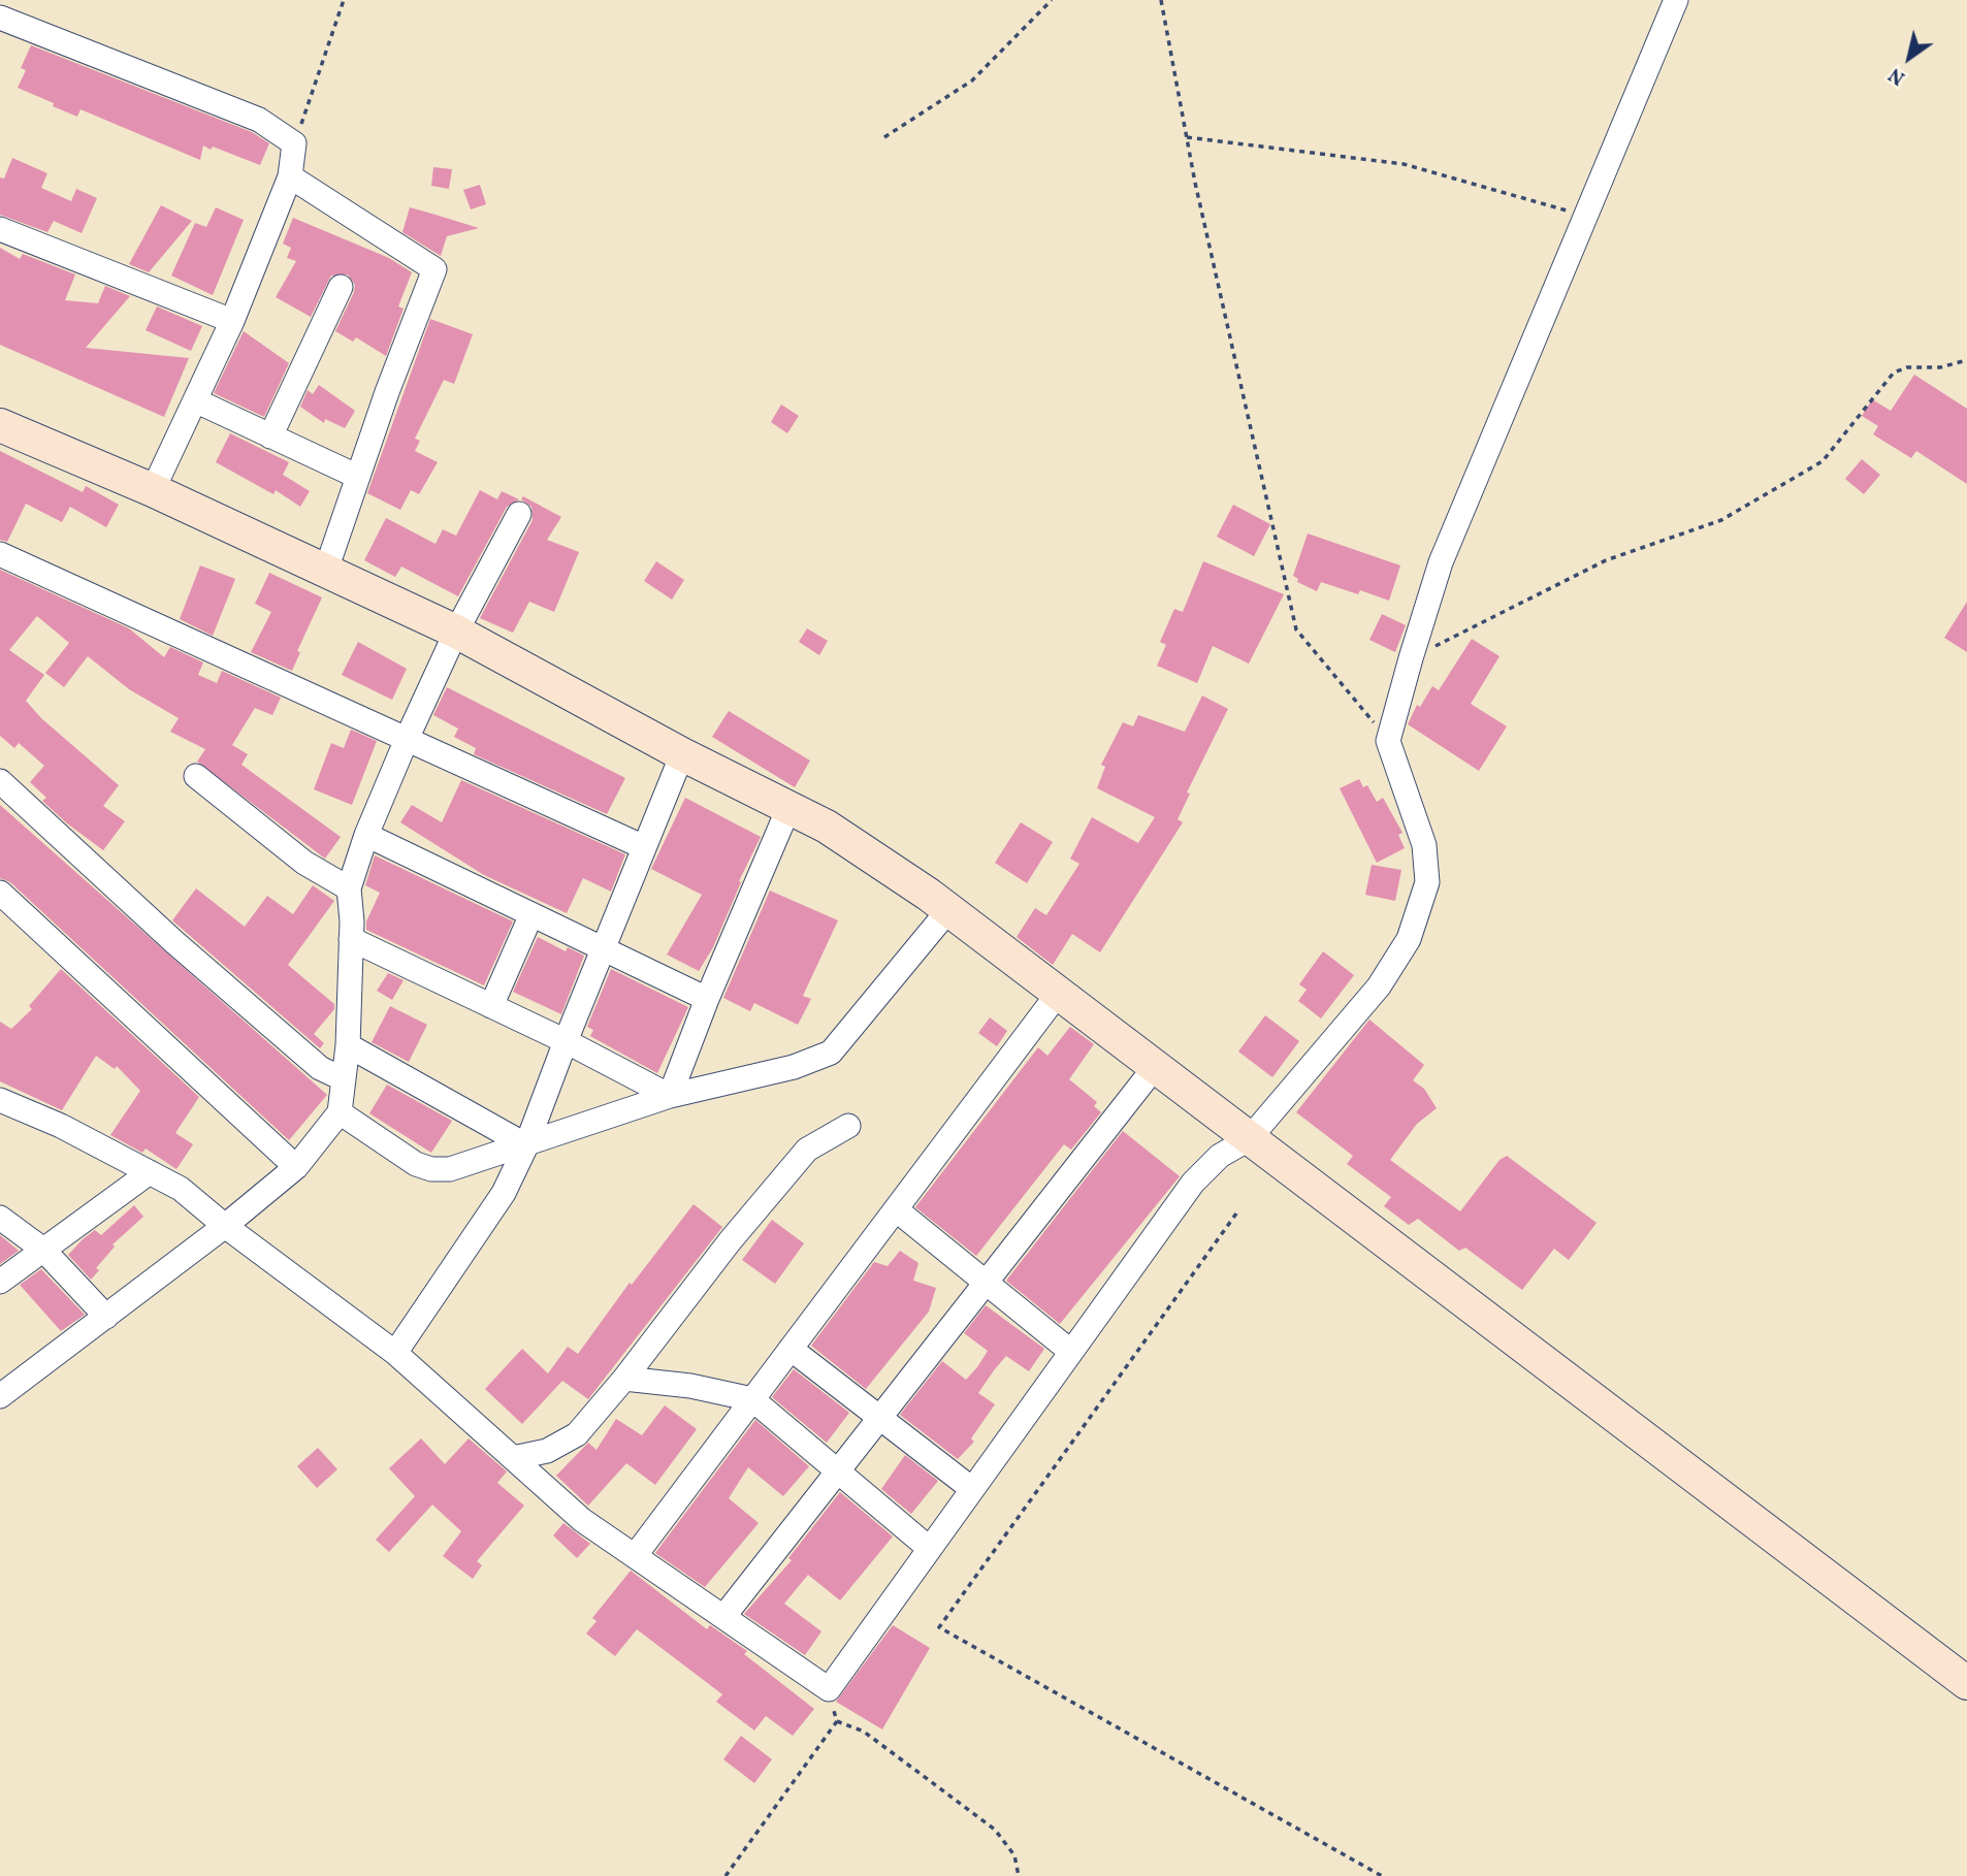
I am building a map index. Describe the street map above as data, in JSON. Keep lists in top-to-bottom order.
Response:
{
  "north": "bottom left"
}
